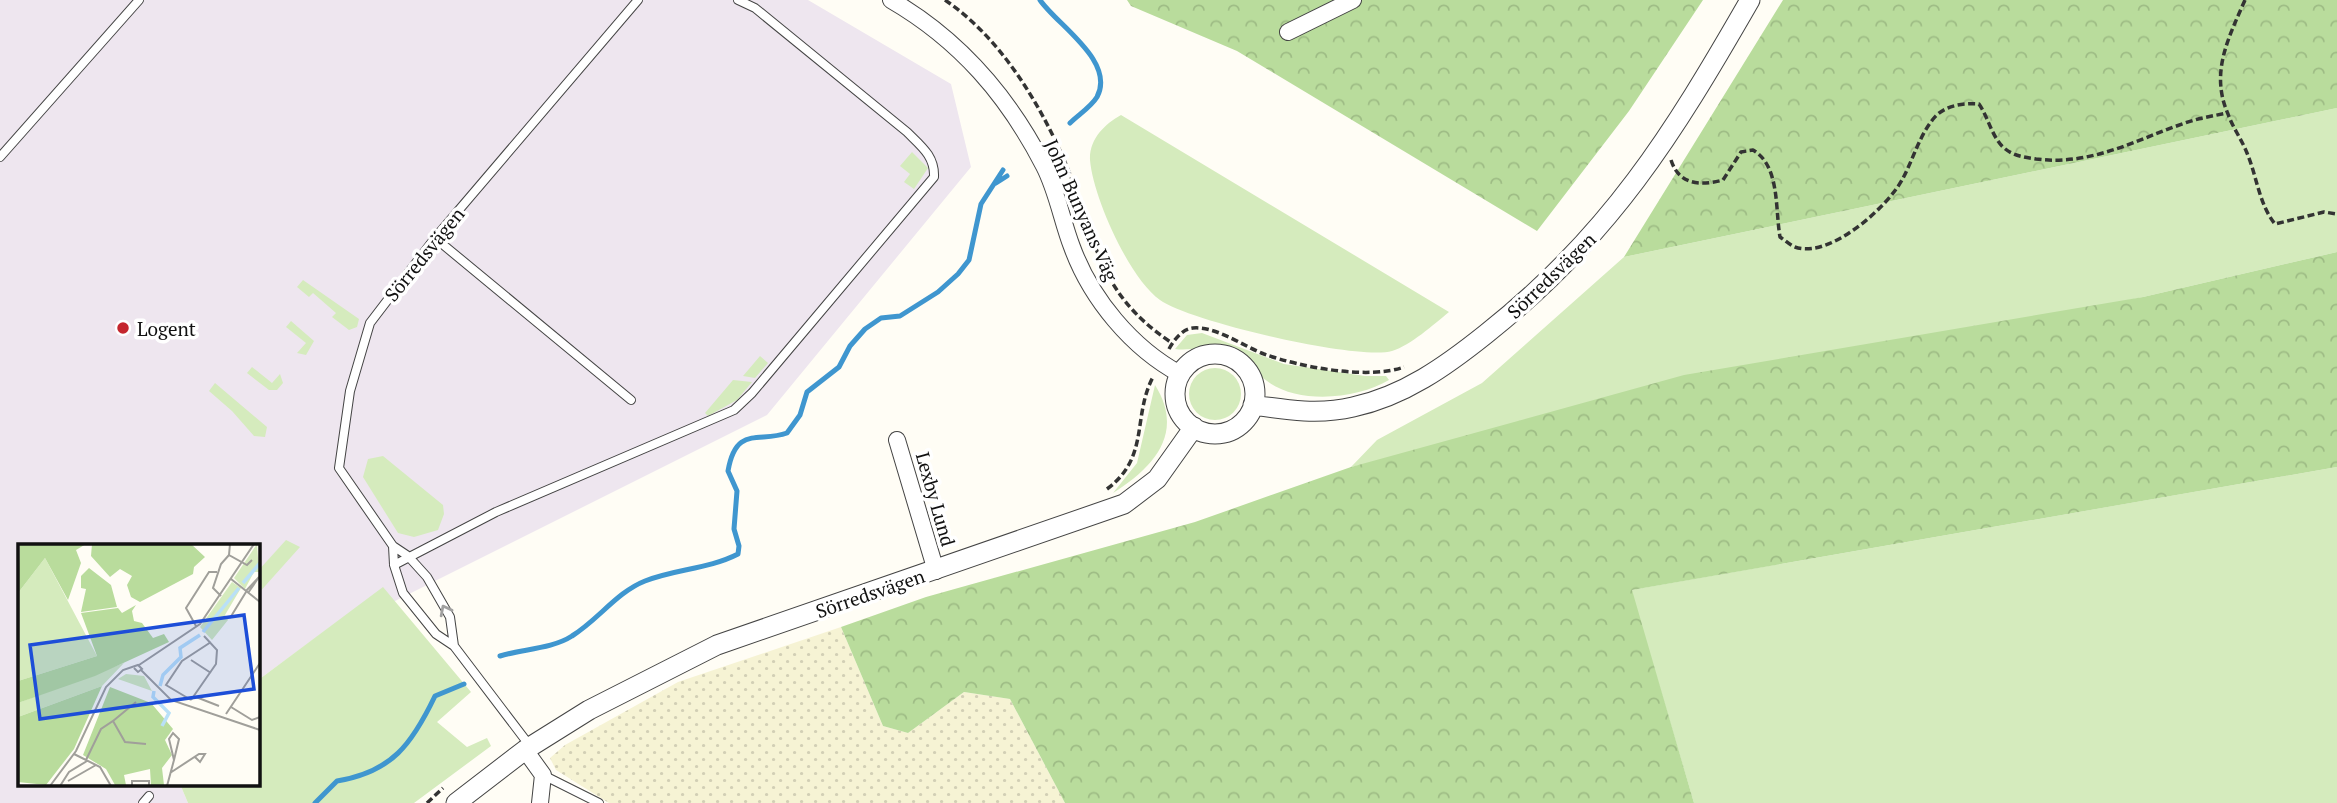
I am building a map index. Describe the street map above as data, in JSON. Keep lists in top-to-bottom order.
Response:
{
  "streets": {
    "street": ["John Bunyans Väg", "Sörredsvägen", "Lexby Lund"]
  },
  "crossings": [
    ["John Bunyans Väg", "Sörredsvägen"],
    ["Sörredsvägen", "Lexby Lund"]
  ],
  "places": ["Logent"]
}
